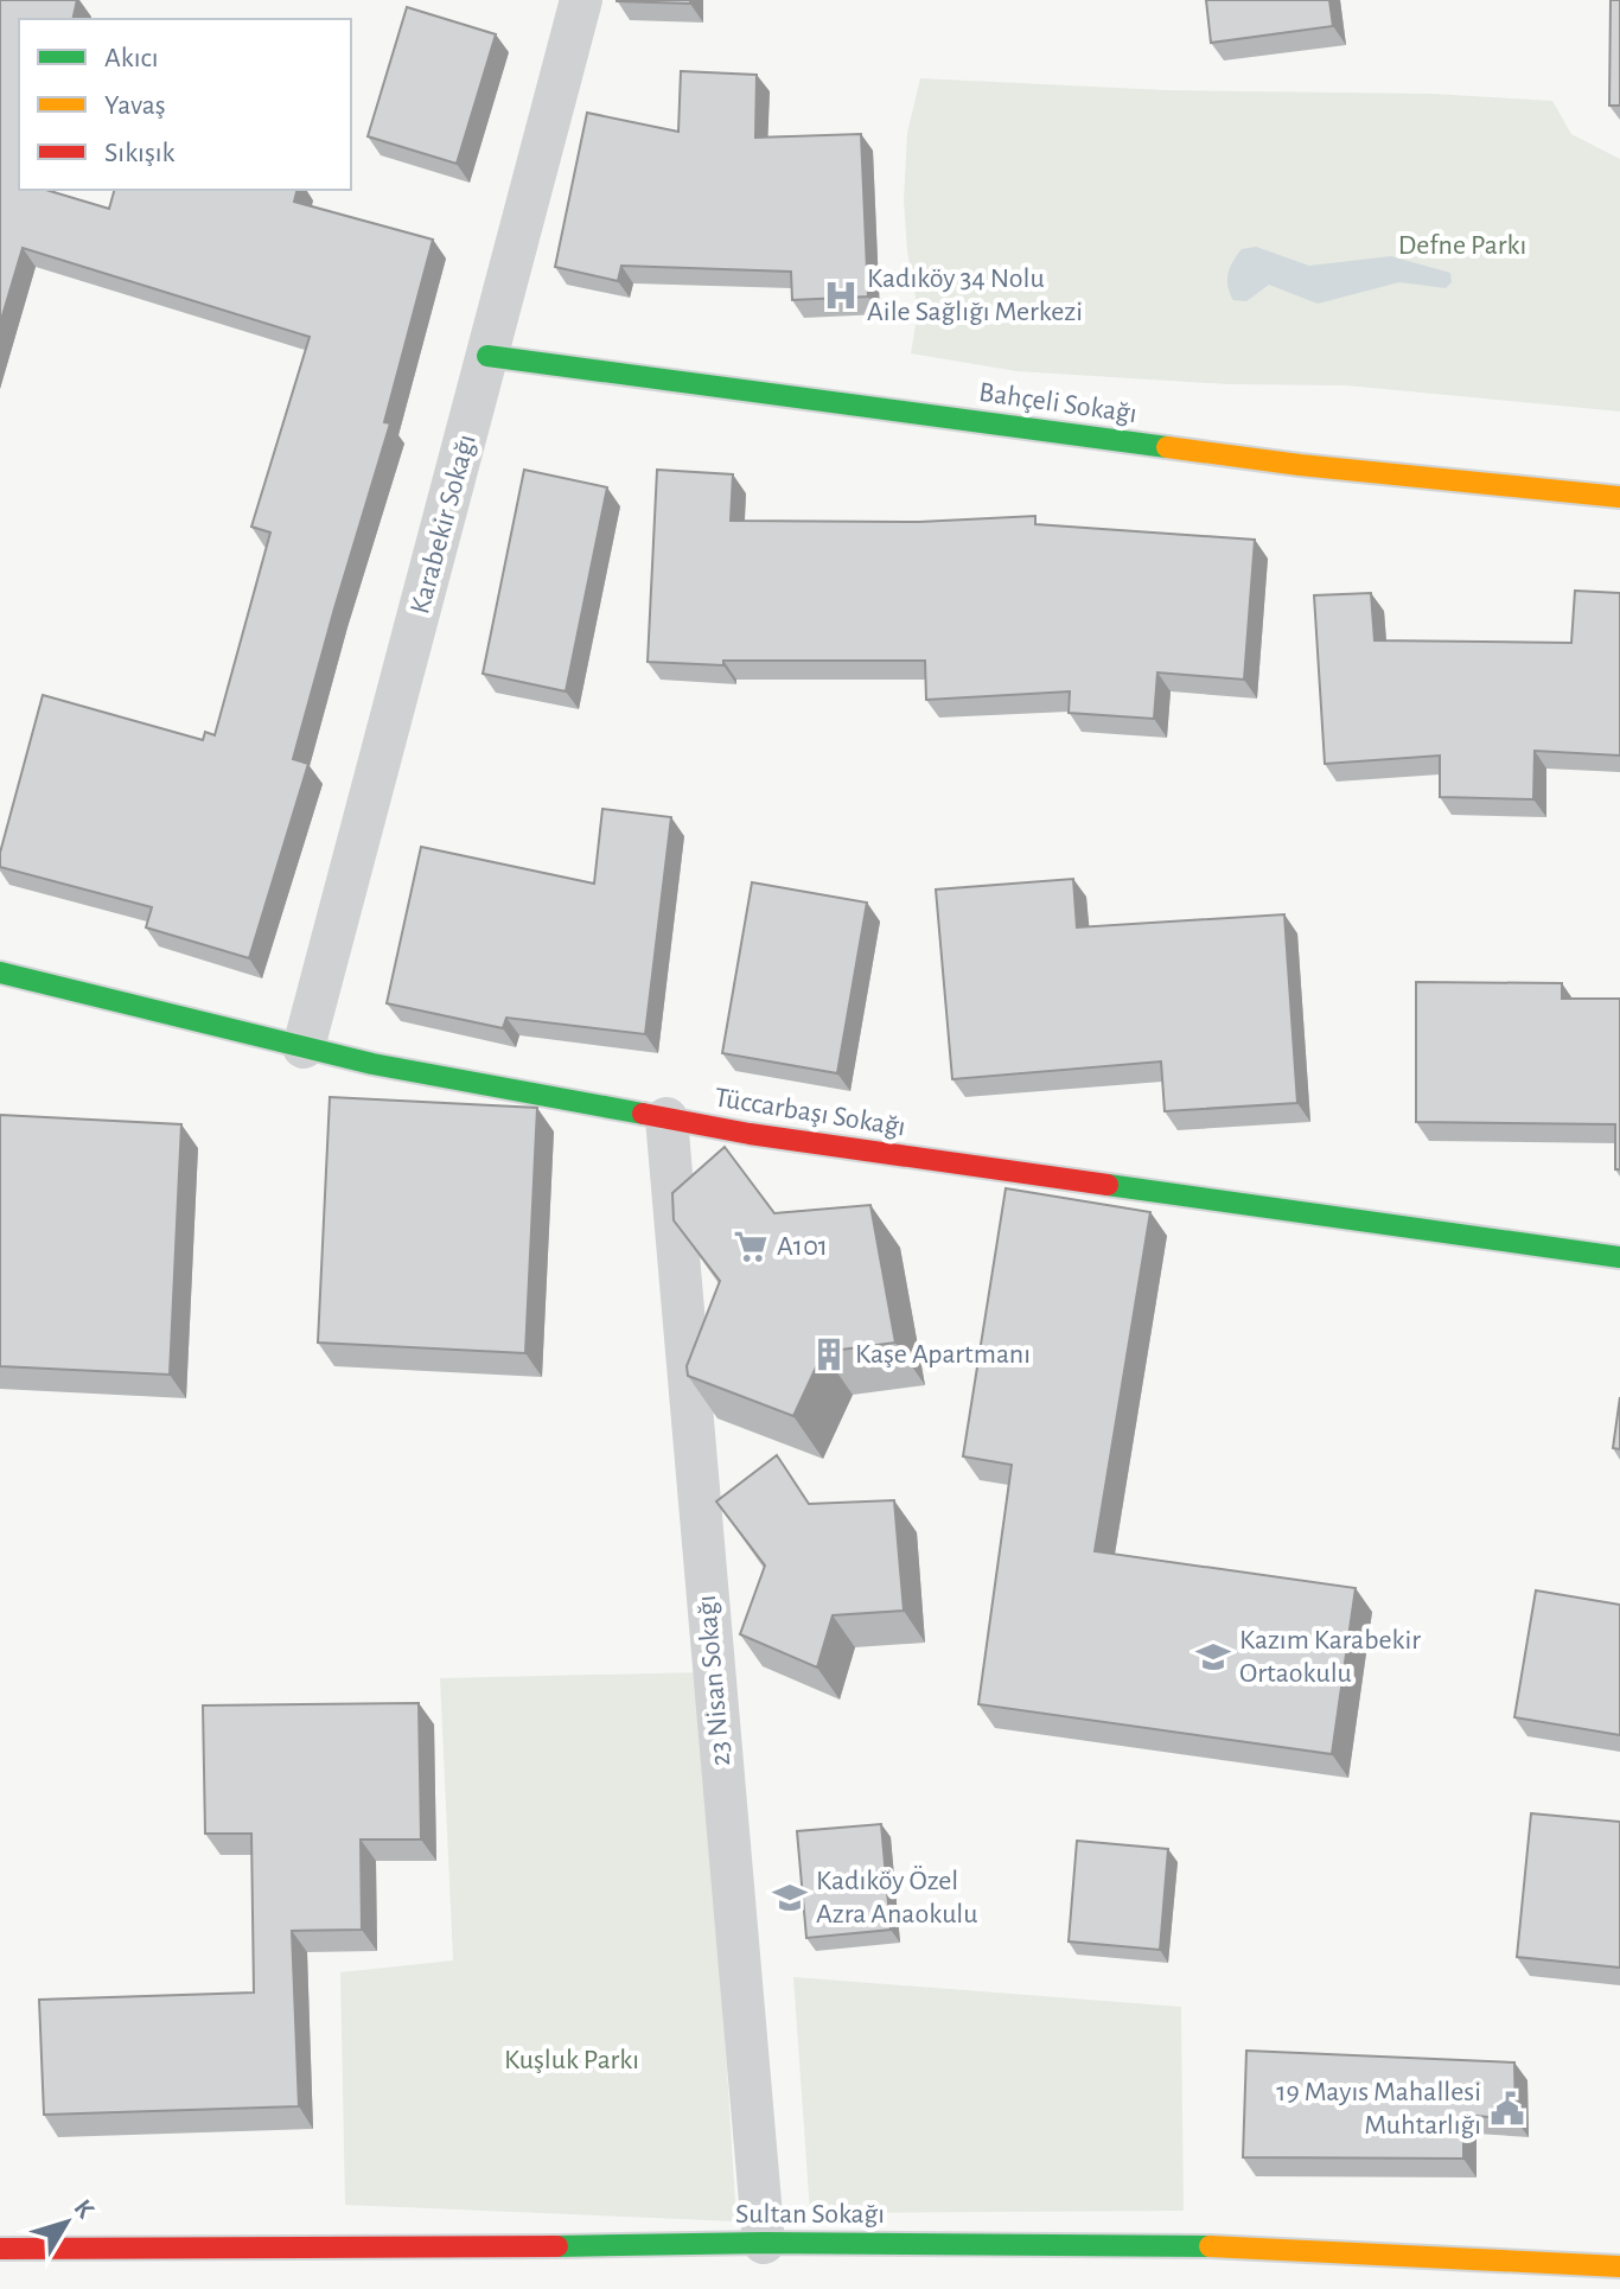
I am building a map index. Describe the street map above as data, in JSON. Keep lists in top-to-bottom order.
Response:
{
  "streets": {
    "street": [
      "Bahçeli Sokağı",
      "Karabekir Sokağı",
      "Tüccarbaşı Sokağı",
      "23 Nisan Sokağı",
      "Sultan Sokağı"
    ]
  },
  "crossings": [
    ["Bahçeli Sokağı", "Karabekir Sokağı"],
    ["Karabekir Sokağı", "Tüccarbaşı Sokağı"],
    ["Tüccarbaşı Sokağı", "23 Nisan Sokağı"],
    ["23 Nisan Sokağı", "Sultan Sokağı"]
  ],
  "parks": ["Defne Parkı", "Kuşluk Parkı"],
  "places": {
    "hospital": ["Kadıköy 34 Nolu Aile Sağlığı Merkezi"],
    "supermarket": ["A101"],
    "building": ["Kaşe Apartmanı"],
    "school or university": ["Kazım Karabekir Ortaokulu", "Kadıköy Özel Azra Anaokulu"],
    "public building": ["19 Mayıs Mahallesi Muhtarlığı"]
  },
  "legend": ["Akıcı", "Yavaş", "Sıkışık"],
  "north": "top right"
}
